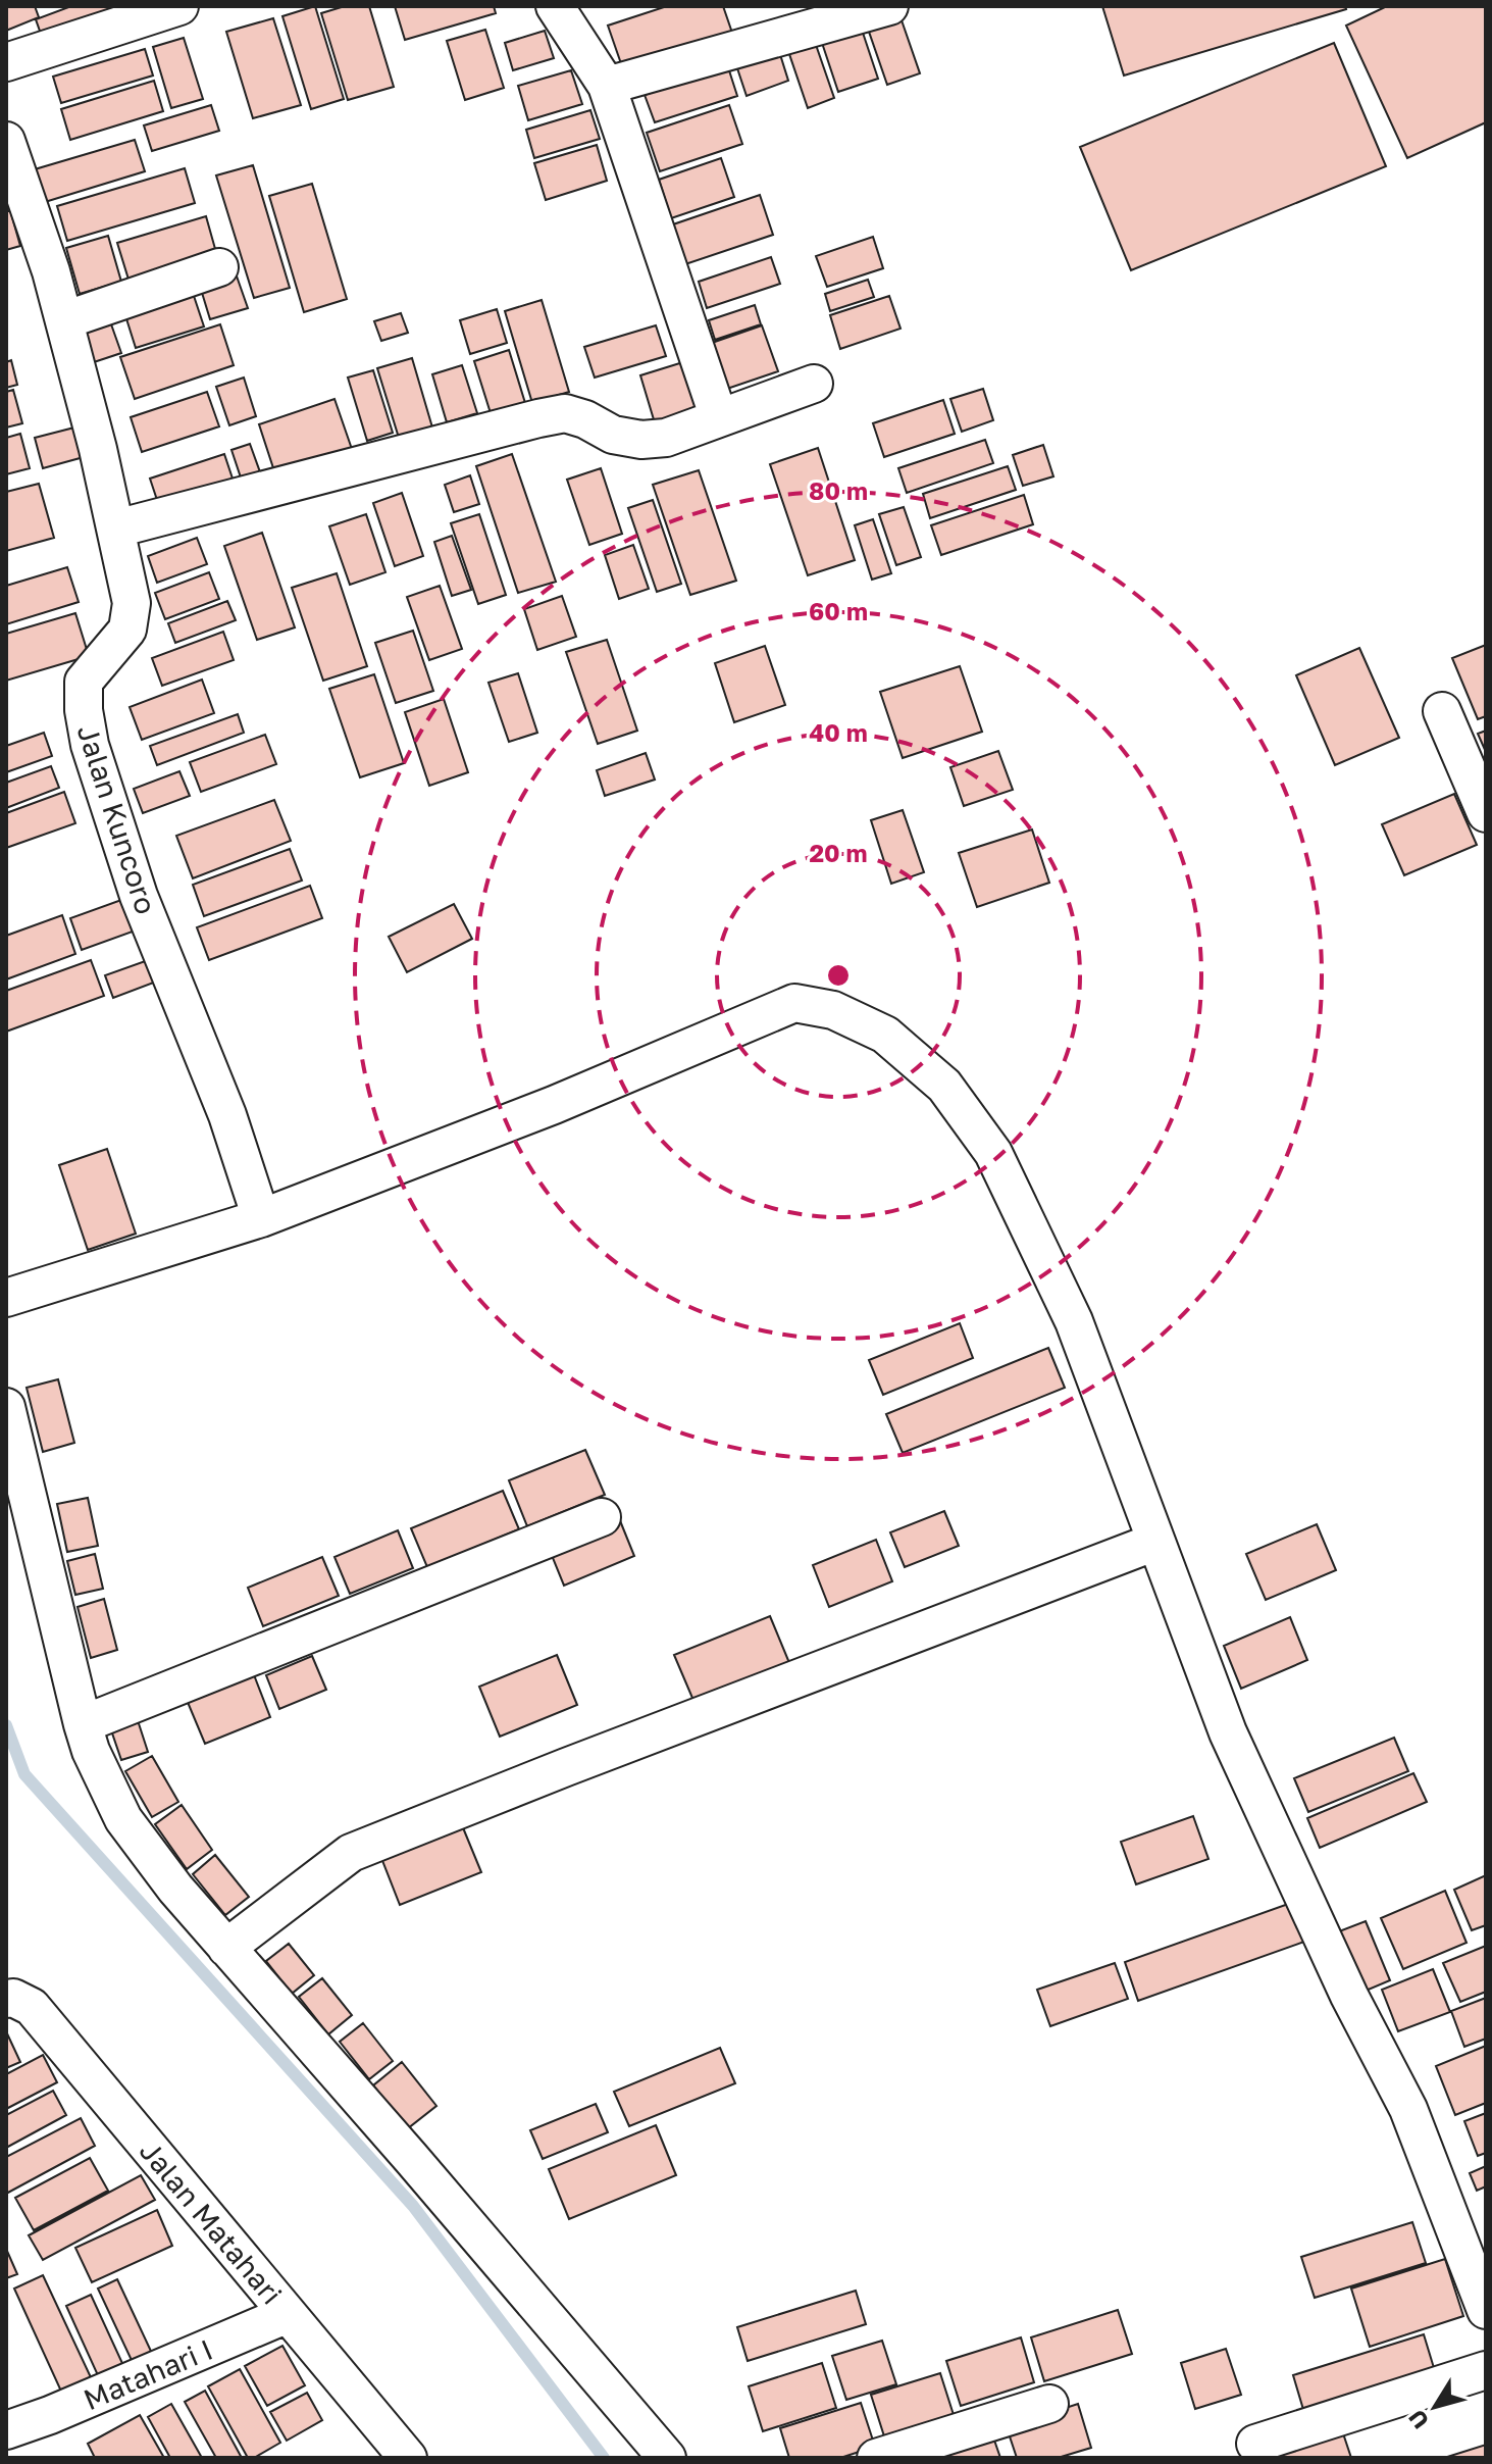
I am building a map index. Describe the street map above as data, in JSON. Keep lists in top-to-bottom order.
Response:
{
  "streets": {
    "street": ["Jalan Kuncoro", "Jalan Matahari", "Matahari I"]
  },
  "crossings": [
    ["Jalan Matahari", "Matahari I"]
  ],
  "north": "bottom left",
  "rings": [
    "80 m",
    "60 m",
    "40 m",
    "20 m"
  ]
}
